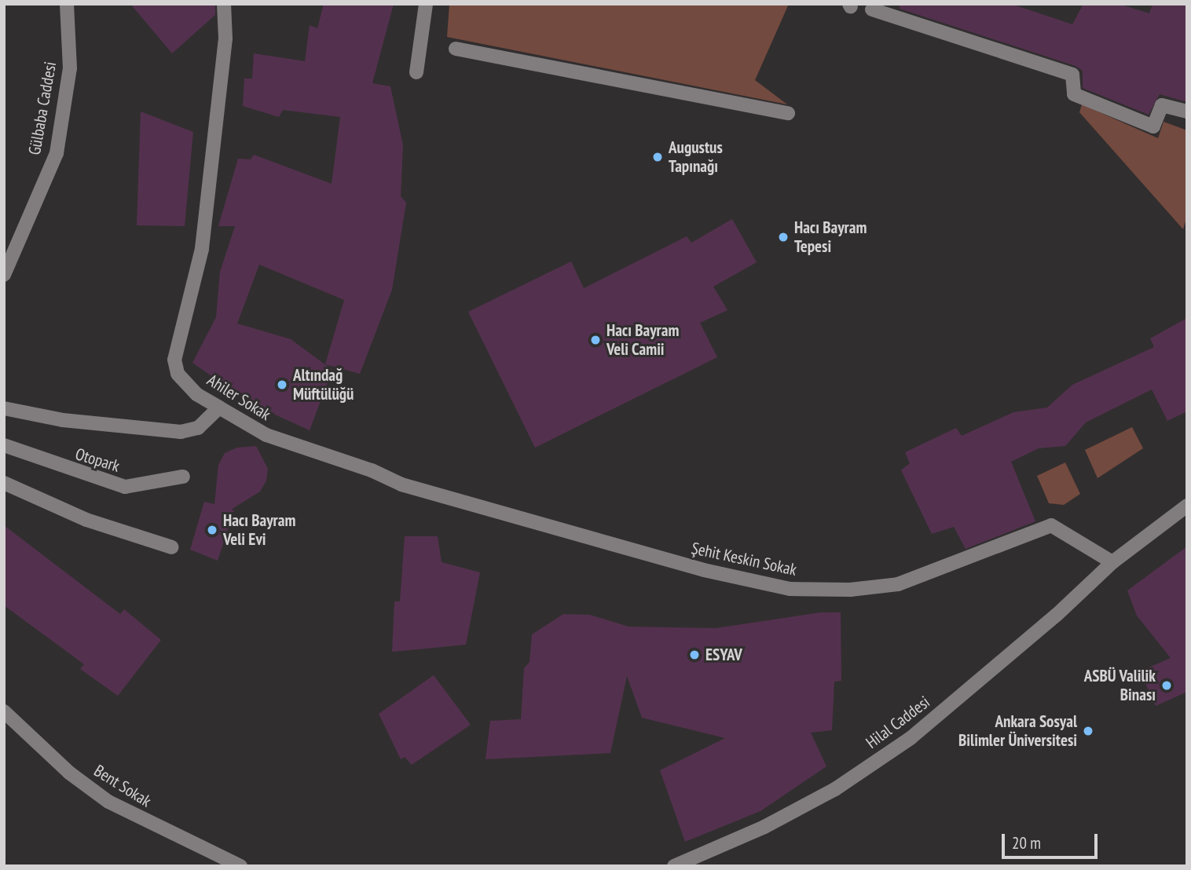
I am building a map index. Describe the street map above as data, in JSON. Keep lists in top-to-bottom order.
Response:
{
  "streets": {
    "street": [
      "Gülbaba Caddesi",
      "Ahiler Sokak",
      "Otopark",
      "Şehit Keskin Sokak",
      "Hilal Caddesi",
      "Bent Sokak"
    ]
  },
  "crossings": [
    ["Ahiler Sokak", "Şehit Keskin Sokak"],
    ["Şehit Keskin Sokak", "Hilal Caddesi"]
  ],
  "places": [
    "Augustus Tapınağı",
    "Hacı Bayram Tepesi",
    "Hacı Bayram Veli Camii",
    "Altındağ Müftülüğü",
    "Hacı Bayram Veli Evi",
    "ESYAV",
    "ASBÜ Valilik Binası",
    "Ankara Sosyal Bilimler Üniversitesi"
  ],
  "scale_bar": "20 m"
}
